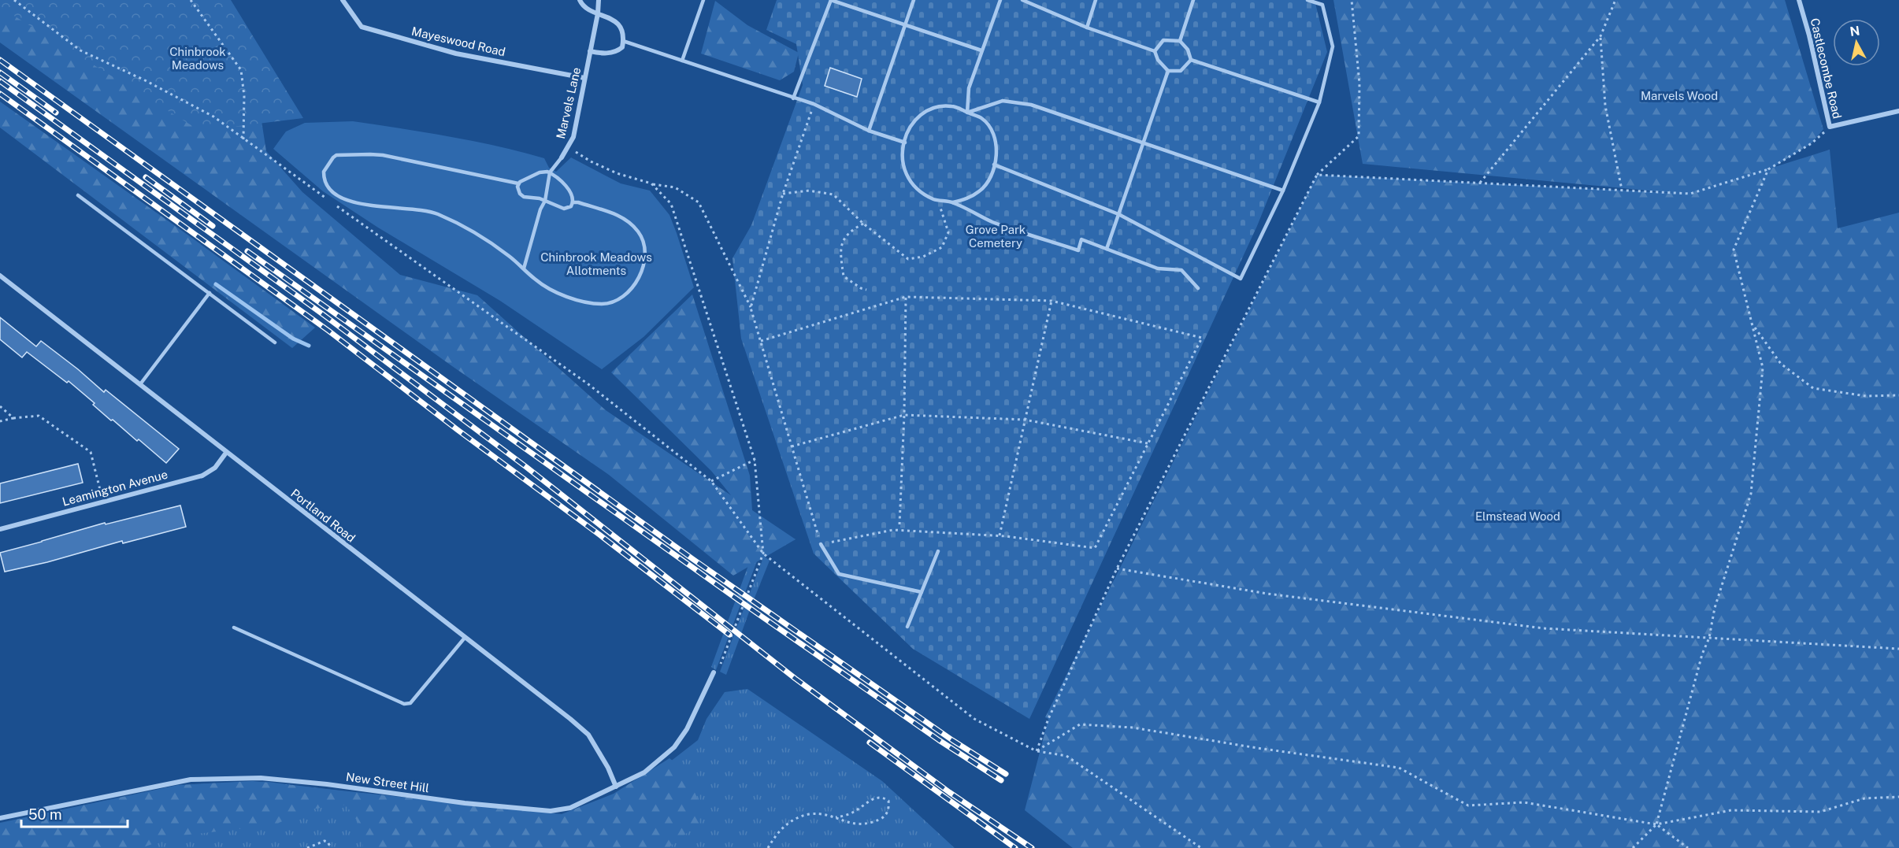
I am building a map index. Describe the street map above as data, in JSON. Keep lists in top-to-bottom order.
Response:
{
  "streets": {
    "street": [
      "Mayeswood Road",
      "Castlecombe Road",
      "Marvels Lane",
      "Leamington Avenue",
      "Portland Road",
      "New Street Hill"
    ]
  },
  "crossings": [
    ["Mayeswood Road", "Marvels Lane"],
    ["Leamington Avenue", "Portland Road"],
    ["Portland Road", "New Street Hill"]
  ],
  "parks": [
    "Chinbrook Meadows",
    "Marvels Wood",
    "Grove Park Cemetery",
    "Chinbrook Meadows Allotments",
    "Elmstead Wood"
  ],
  "scale_bar": "50 m",
  "north": "top"
}
